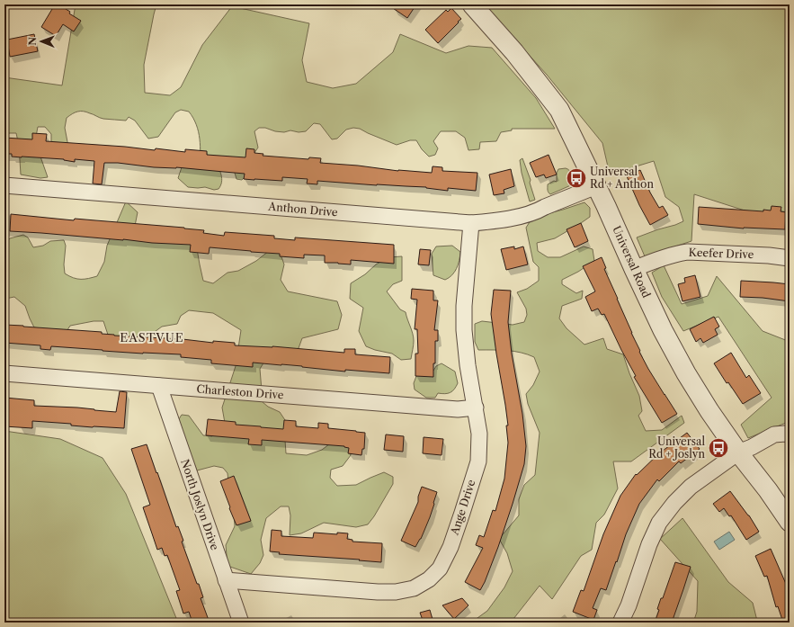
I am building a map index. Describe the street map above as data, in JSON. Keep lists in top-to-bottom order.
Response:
{
  "streets": {
    "street": [
      "Anthon Drive",
      "Keefer Drive",
      "Universal Road",
      "Charleston Drive",
      "North Joslyn Drive",
      "Ange Drive"
    ]
  },
  "crossings": [
    ["Anthon Drive", "Universal Road"],
    ["Anthon Drive", "Ange Drive"],
    ["Keefer Drive", "Universal Road"],
    ["Charleston Drive", "North Joslyn Drive"],
    ["Charleston Drive", "Ange Drive"],
    ["North Joslyn Drive", "Ange Drive"]
  ],
  "districts": ["EASTVUE"],
  "places": {
    "bus stop": ["Universal Rd + Anthon", "Universal Rd + Joslyn"]
  },
  "north": "left"
}
